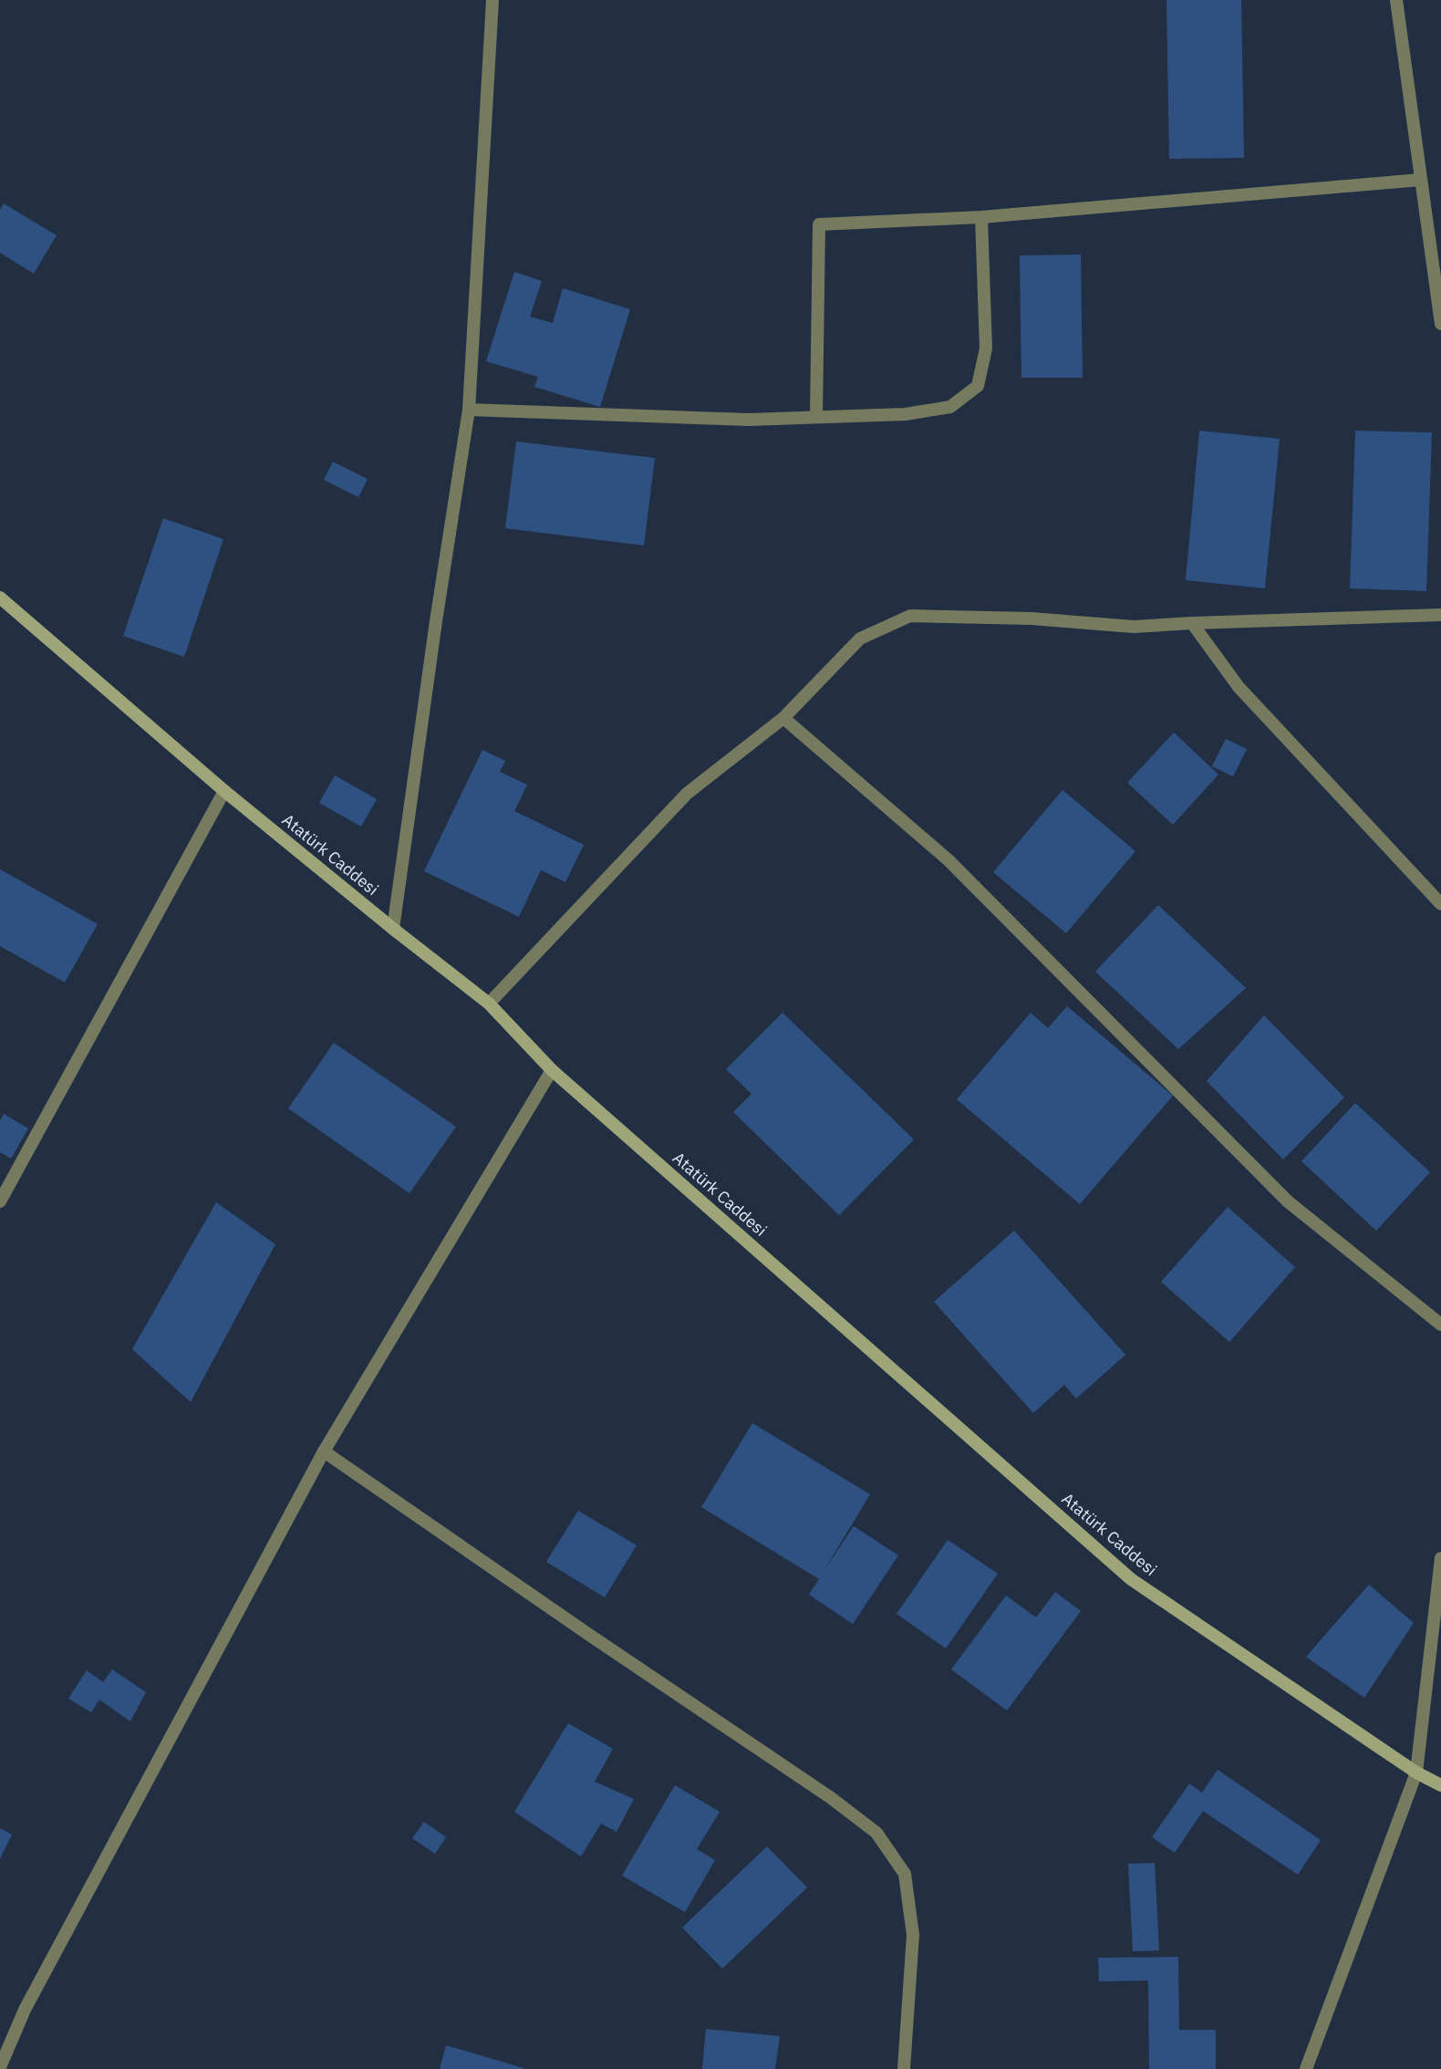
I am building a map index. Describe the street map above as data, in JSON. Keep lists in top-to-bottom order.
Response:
{
  "streets": {
    "main road": ["Atatürk Caddesi"]
  }
}
